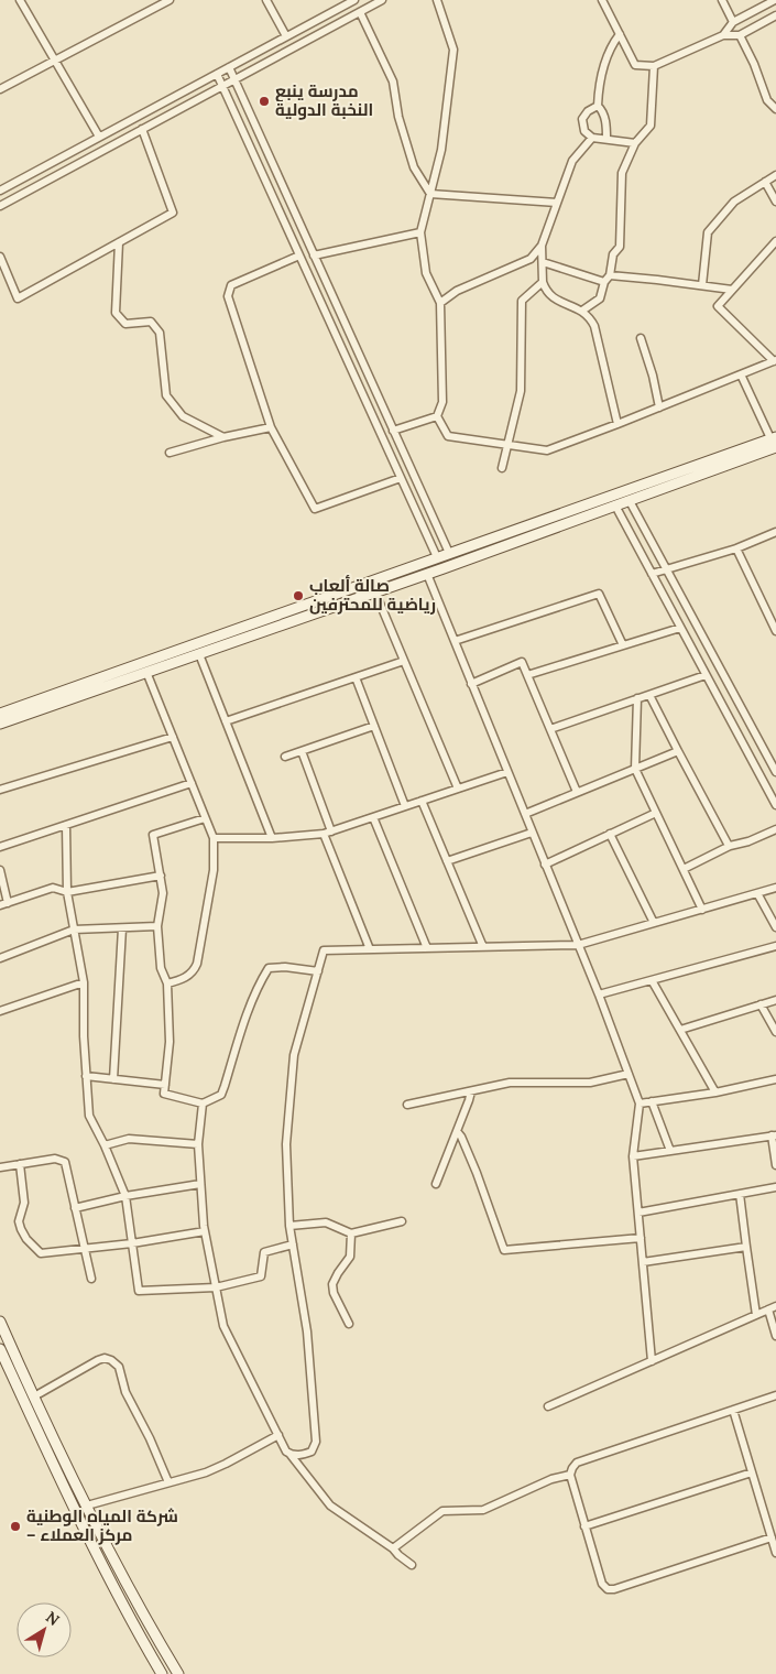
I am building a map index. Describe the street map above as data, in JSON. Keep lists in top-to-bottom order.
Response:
{
  "places": ["مدرسة ينبع النخبة الدولية", "صالة ألعاب رياضية للمحترفين", "شركة المياه الوطنية – مركز العملاء"],
  "north": "top right"
}
